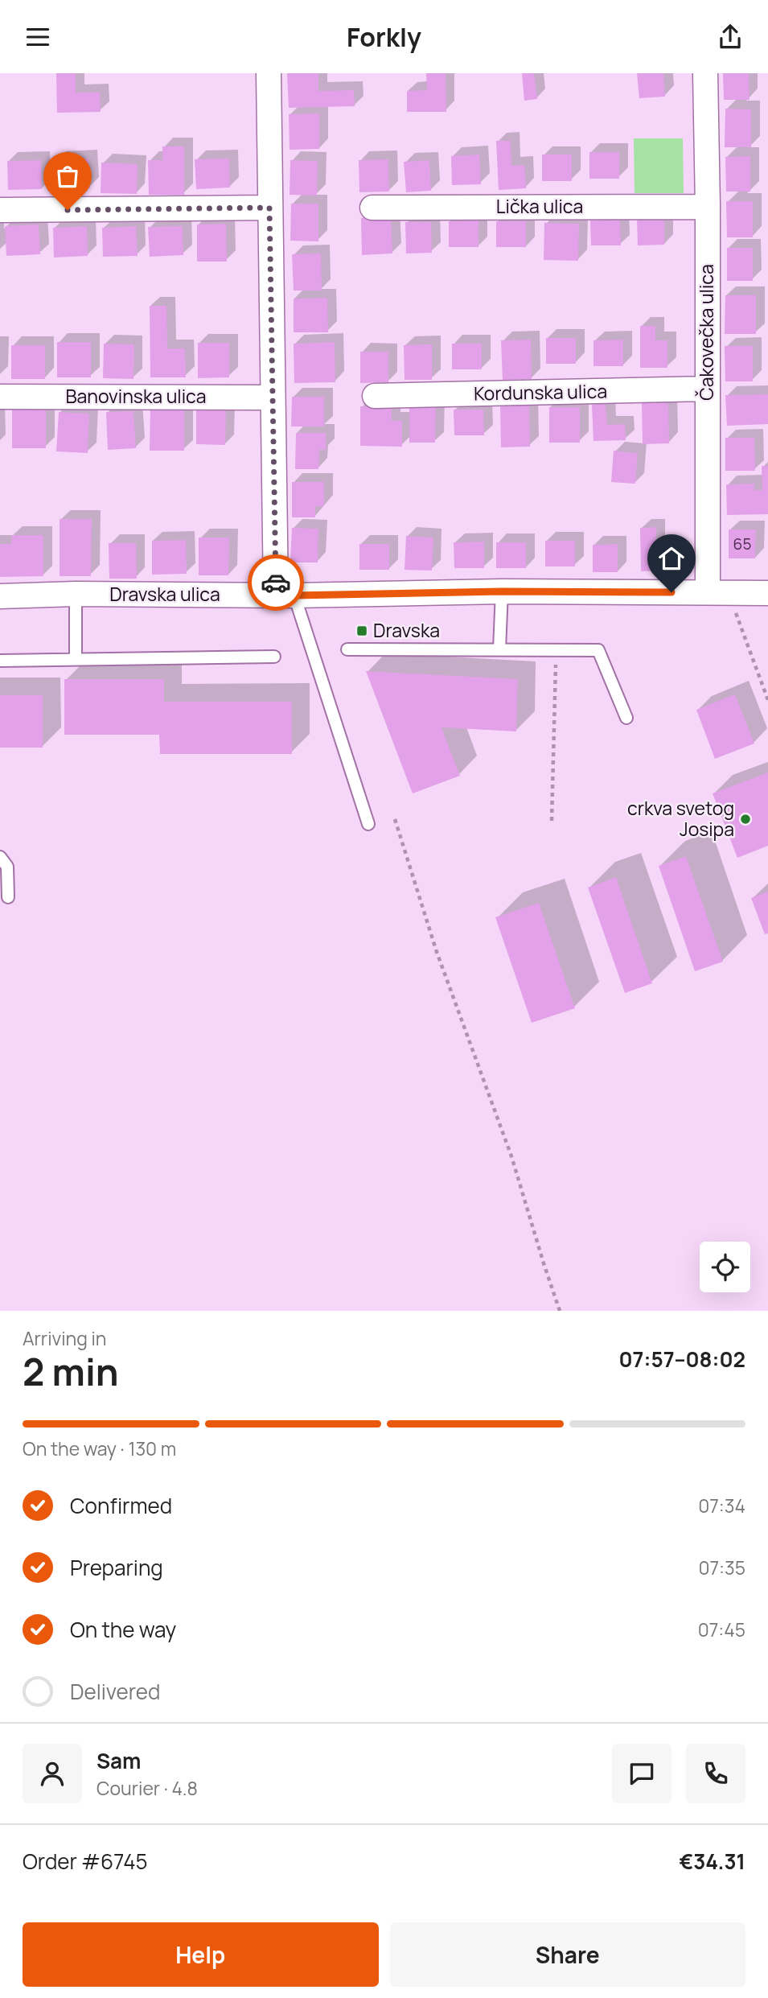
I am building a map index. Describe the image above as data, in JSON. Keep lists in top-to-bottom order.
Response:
{
  "streets": {
    "street": [
      "Lička ulica",
      "Čakovečka ulica",
      "Kordunska ulica",
      "Banovinska ulica",
      "Dravska ulica"
    ]
  },
  "crossings": [
    ["Lička ulica", "Čakovečka ulica"],
    ["Čakovečka ulica", "Kordunska ulica"],
    ["Čakovečka ulica", "Dravska ulica"]
  ],
  "places": {
    "transit": ["Dravska"],
    "other": ["crkva svetog Josipa"]
  },
  "house_numbers": ["65"],
  "page": {
    "header": "Forkly",
    "heading": ["2 min", "Arriving in", "07:57–08:02"],
    "panel": [
      "Sam",
      "Courier · 4.8",
      "Order #6745",
      "€34.31"
    ],
    "bar": "On the way · 130 m",
    "list": [
      ["Confirmed", "07:34"],
      ["Preparing", "07:35"],
      ["On the way", "07:45"],
      "Delivered"
    ],
    "buttons": ["Help", "Share"]
  }
}
